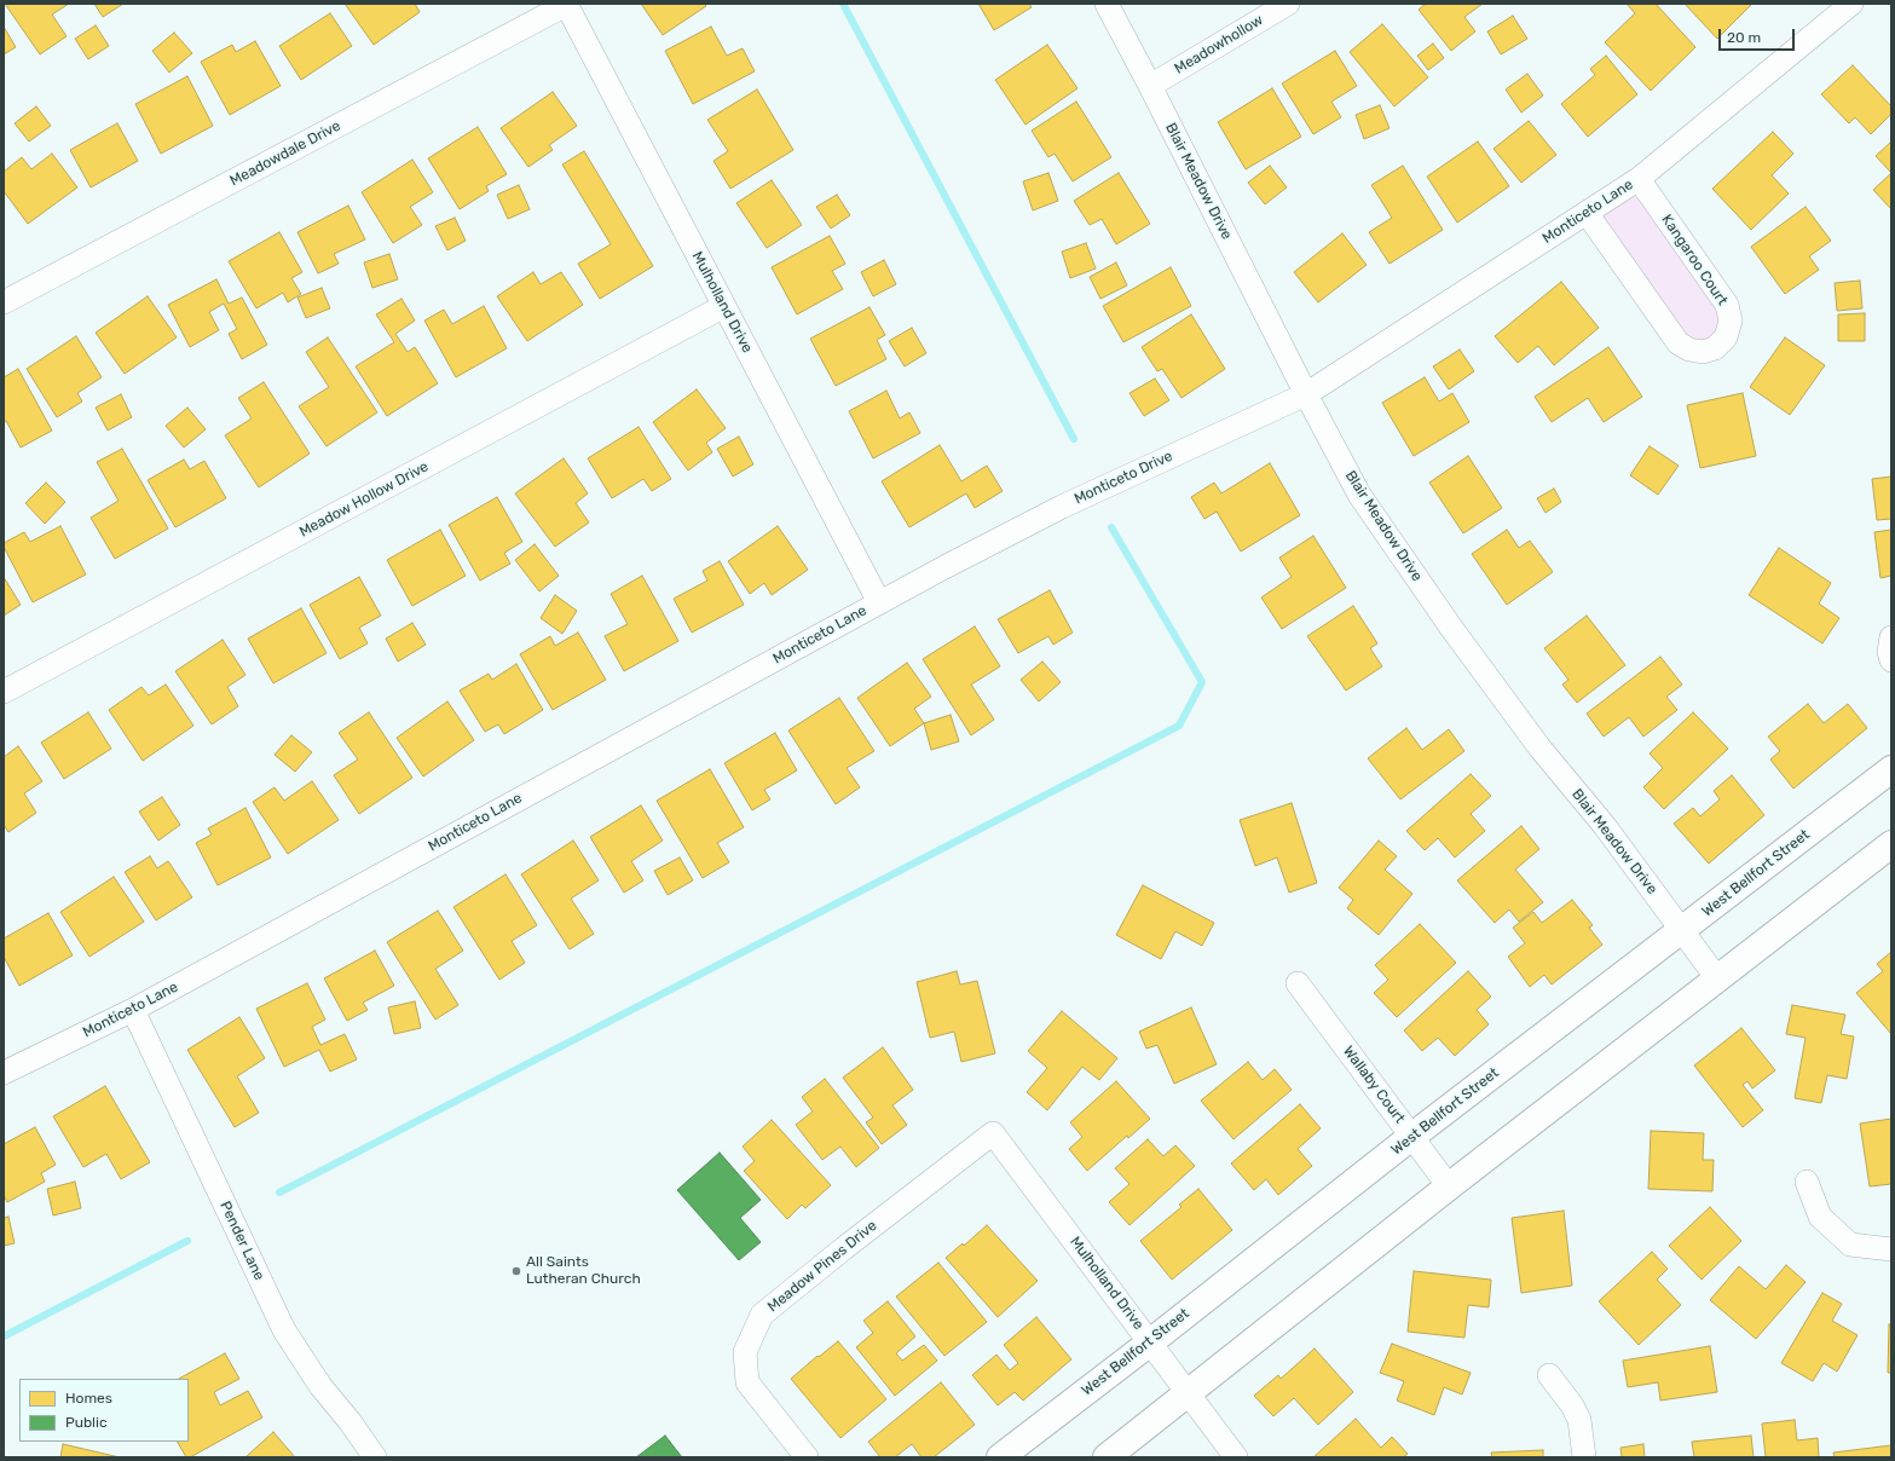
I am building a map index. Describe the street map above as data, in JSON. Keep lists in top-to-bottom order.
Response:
{
  "streets": {
    "main road": ["West Bellfort Street"],
    "street": [
      "Meadowhollow",
      "Meadowdale Drive",
      "Blair Meadow Drive",
      "Monticeto Lane",
      "Kangaroo Court",
      "Mulholland Drive",
      "Monticeto Drive",
      "Meadow Hollow Drive",
      "Wallaby Court",
      "Pender Lane",
      "Meadow Pines Drive"
    ]
  },
  "crossings": [
    ["Meadowhollow", "Blair Meadow Drive"],
    ["Meadowdale Drive", "Mulholland Drive"],
    ["Blair Meadow Drive", "Monticeto Lane"],
    ["Blair Meadow Drive", "Monticeto Drive"],
    ["Blair Meadow Drive", "West Bellfort Street"],
    ["Monticeto Lane", "Kangaroo Court"],
    ["Monticeto Lane", "Mulholland Drive"],
    ["Monticeto Lane", "Monticeto Drive"],
    ["Monticeto Lane", "Pender Lane"],
    ["Mulholland Drive", "Meadow Hollow Drive"],
    ["Mulholland Drive", "West Bellfort Street"],
    ["Mulholland Drive", "Meadow Pines Drive"],
    ["West Bellfort Street", "Wallaby Court"]
  ],
  "places": ["All Saints Lutheran Church"],
  "legend": ["Homes", "Public"],
  "scale_bar": "20 m"
}
